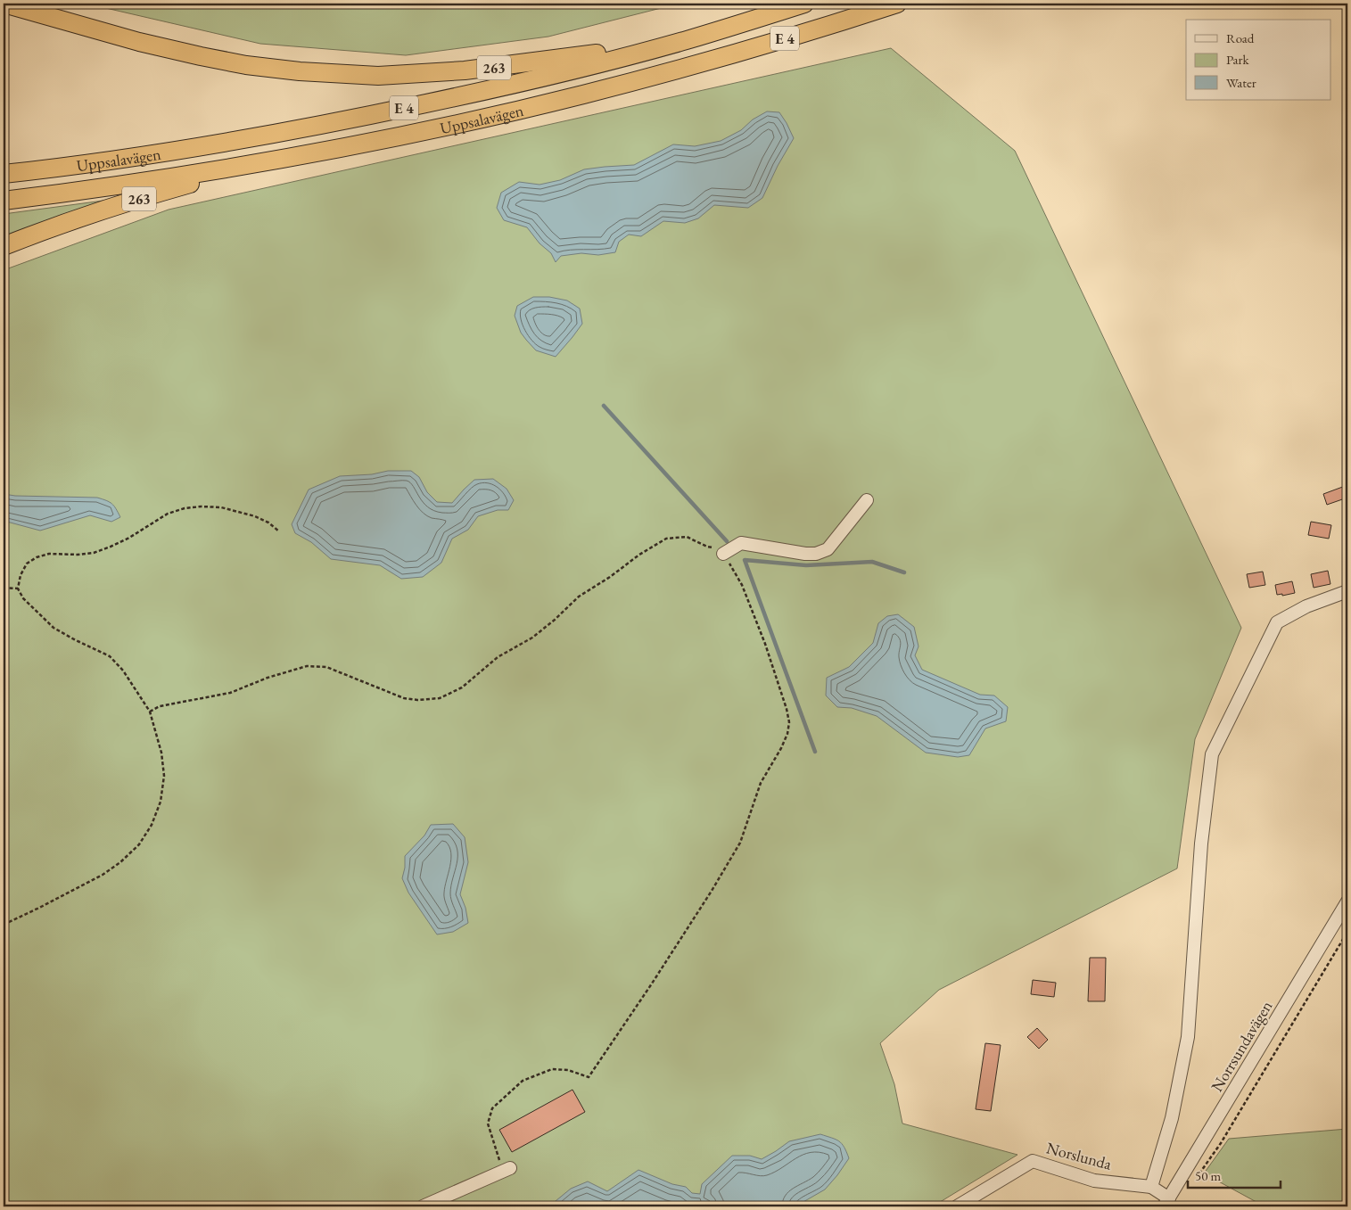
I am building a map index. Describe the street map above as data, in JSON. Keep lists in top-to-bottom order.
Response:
{
  "streets": {
    "highway": ["E 4", "263", "Uppsalavägen"],
    "street": ["Norrsundavägen", "Norslunda"]
  },
  "crossings": [
    ["263", "Uppsalavägen"]
  ],
  "legend": ["Road", "Park", "Water"],
  "scale_bar": "50 m"
}
